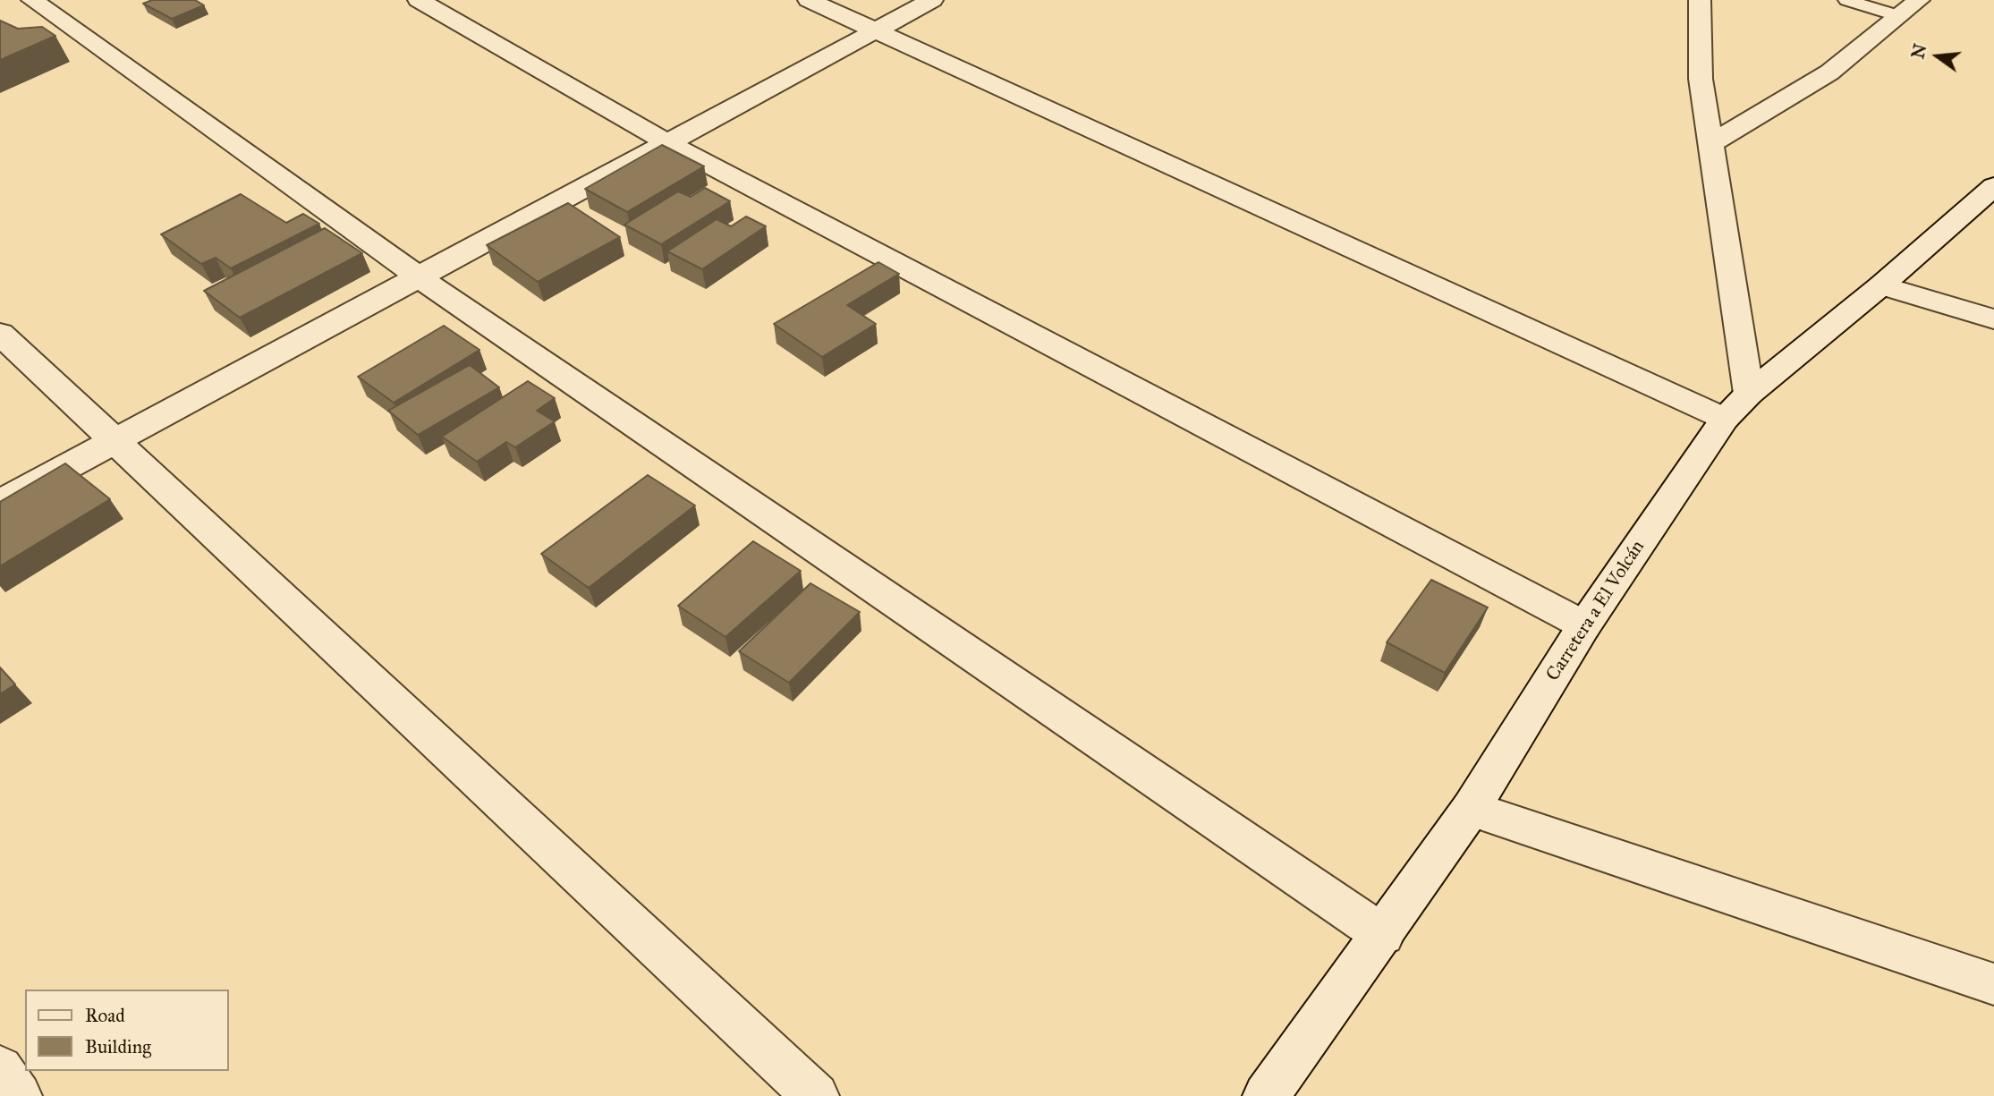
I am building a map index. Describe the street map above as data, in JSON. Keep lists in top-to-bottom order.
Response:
{
  "streets": {
    "street": ["Carretera a El Volcán"]
  },
  "legend": ["Road", "Building"],
  "north": "left"
}
